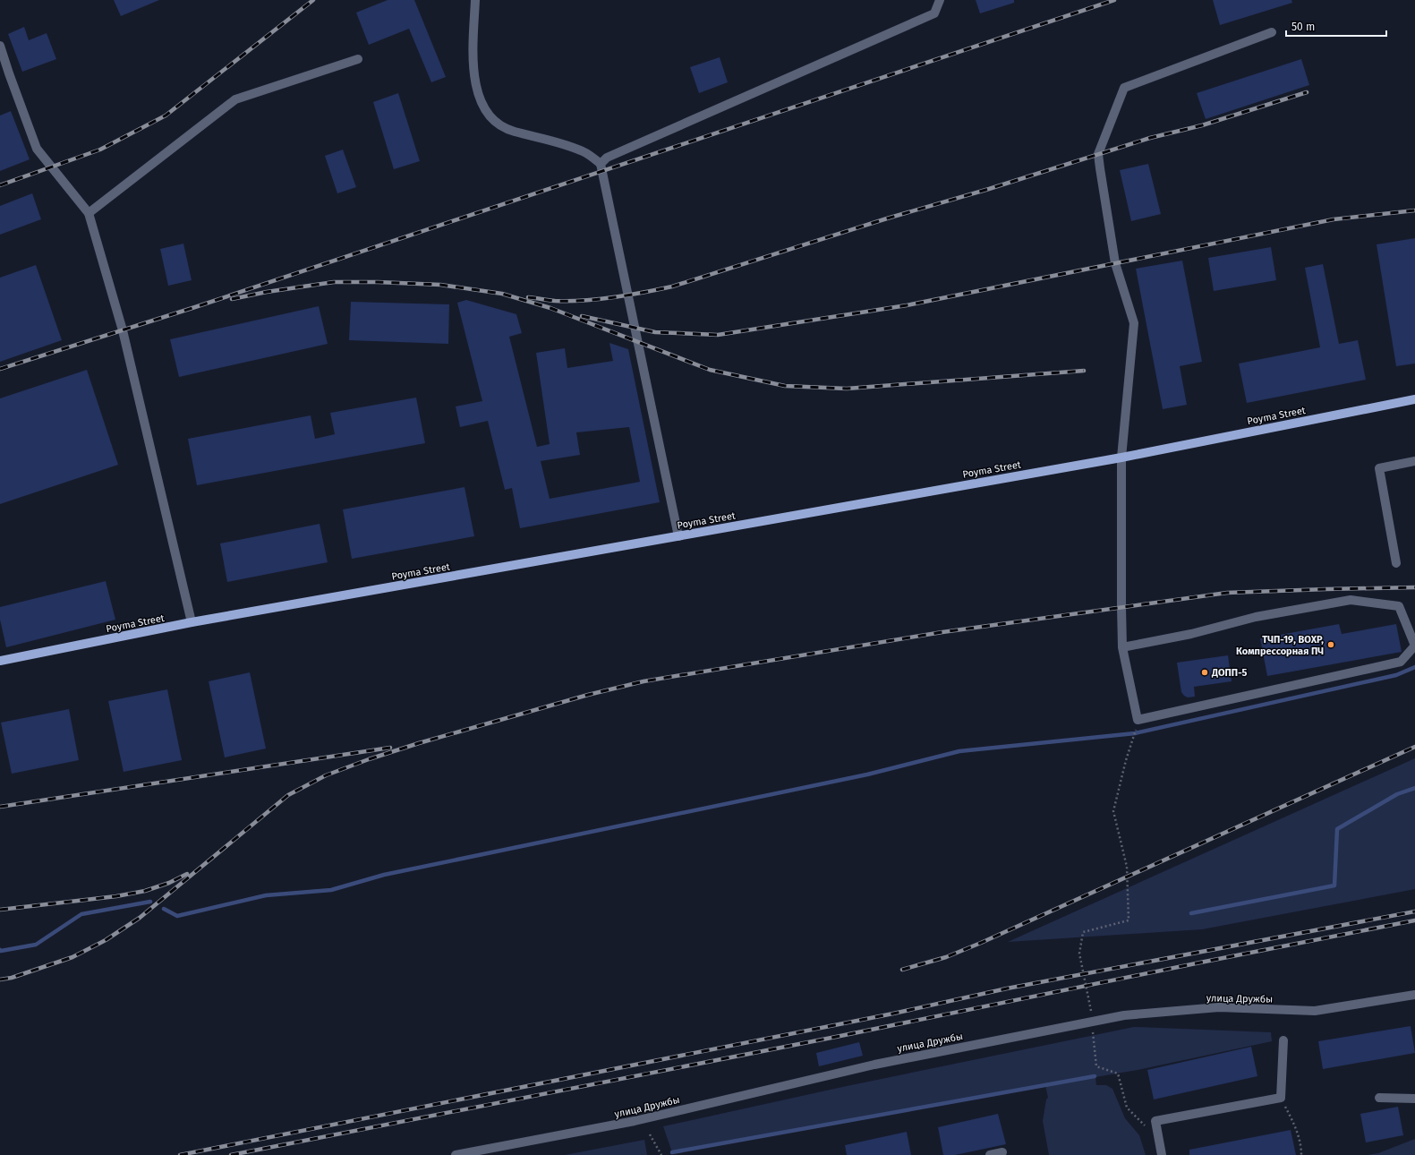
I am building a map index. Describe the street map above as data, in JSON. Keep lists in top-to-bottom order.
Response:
{
  "streets": {
    "main road": ["Poyma Street"],
    "street": ["улица Дружбы"]
  },
  "places": ["ТЧП-19, ВОХР, Компрессорная ПЧ", "ДОПП-5"],
  "scale_bar": "50 m"
}
